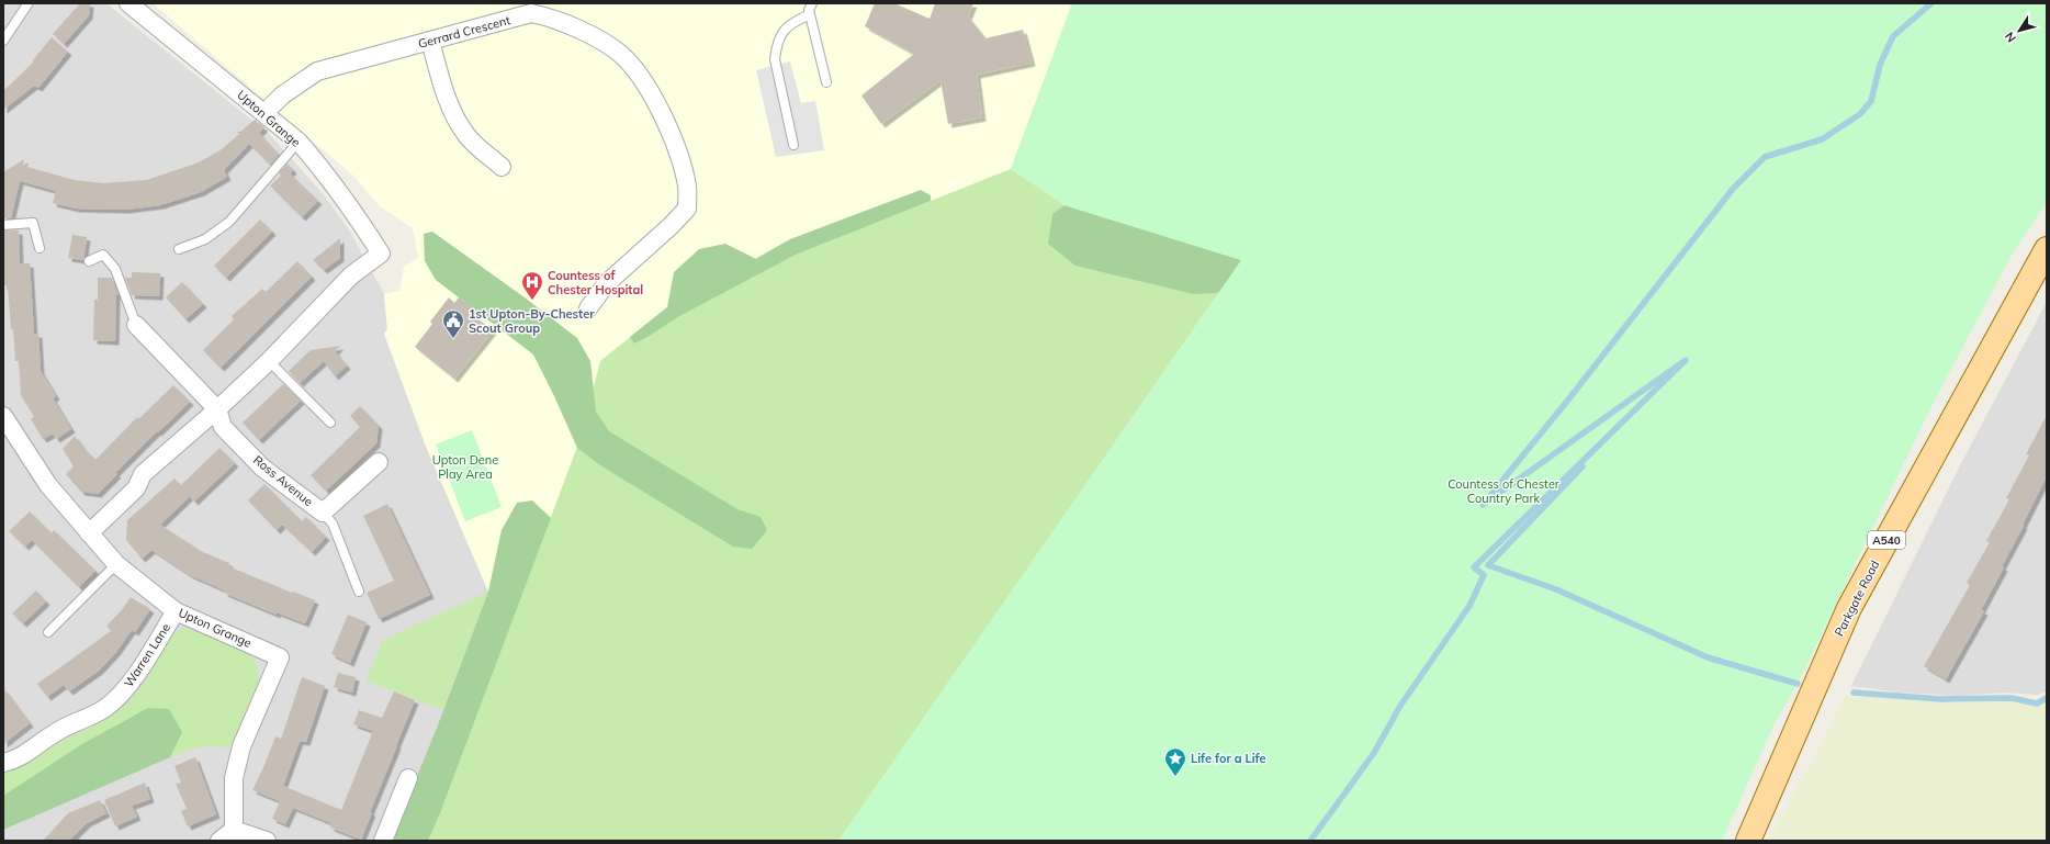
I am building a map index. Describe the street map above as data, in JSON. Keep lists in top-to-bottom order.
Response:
{
  "streets": {
    "main road": ["A540", "Parkgate Road"],
    "street": [
      "Gerrard Crescent",
      "Upton Grange",
      "Ross Avenue",
      "Warren Lane"
    ]
  },
  "crossings": [
    ["Gerrard Crescent", "Upton Grange"],
    ["Upton Grange", "Warren Lane"]
  ],
  "parks": ["Upton Dene Play Area", "Countess of Chester Country Park"],
  "places": {
    "hospital": ["Countess of Chester Hospital"],
    "public building": ["1st Upton-By-Chester Scout Group"],
    "place": ["Life for a Life"]
  },
  "north": "bottom left"
}
